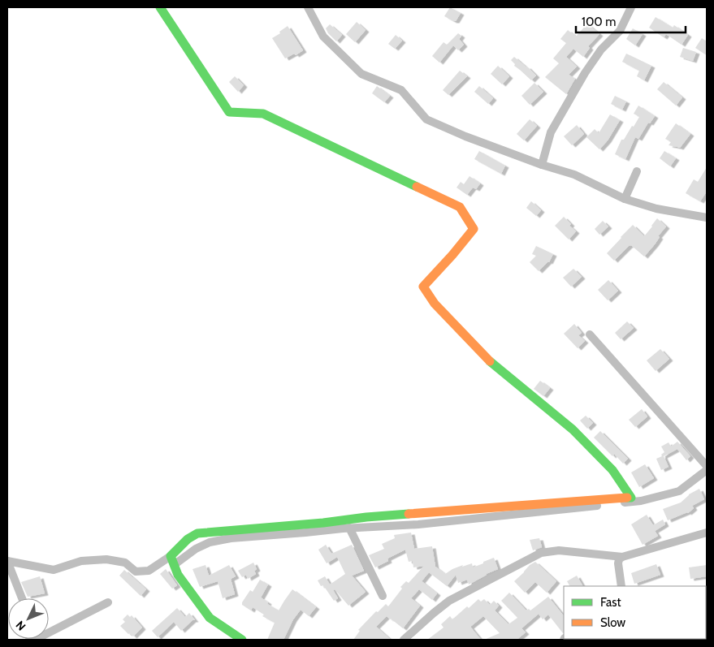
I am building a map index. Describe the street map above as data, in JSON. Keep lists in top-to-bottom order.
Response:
{
  "legend": ["Fast", "Slow"],
  "scale_bar": "100 m",
  "north": "bottom left"
}
